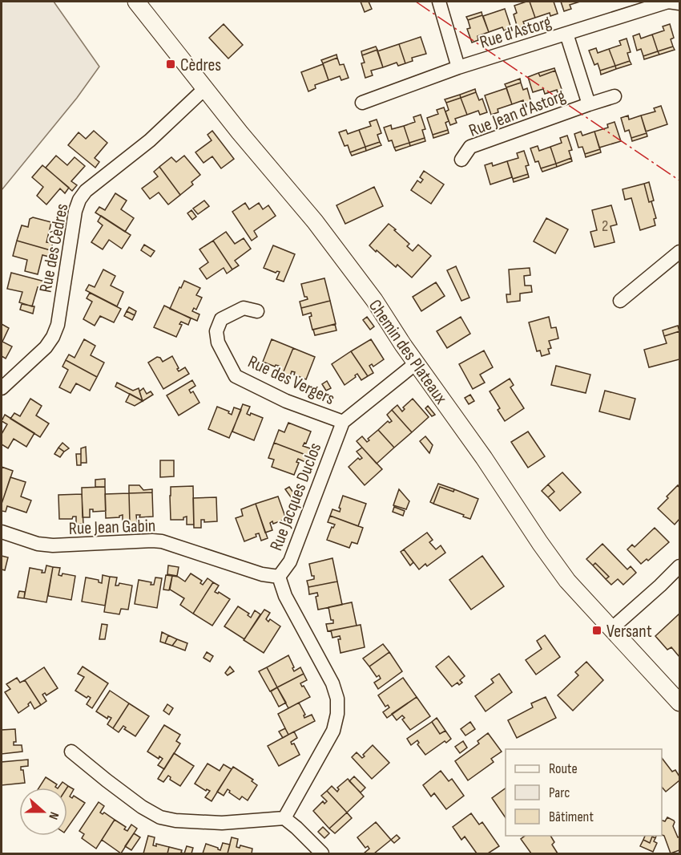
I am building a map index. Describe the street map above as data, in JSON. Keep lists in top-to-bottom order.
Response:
{
  "streets": {
    "street": [
      "Rue d'Astorg",
      "Rue Jean d'Astorg",
      "Rue des Cèdres",
      "Chemin des Plateaux",
      "Rue des Vergers",
      "Rue Jacques Duclos",
      "Rue Jean Gabin"
    ]
  },
  "crossings": [
    ["Rue d'Astorg", "Rue Jean d'Astorg"],
    ["Rue des Cèdres", "Chemin des Plateaux"],
    ["Rue des Vergers", "Rue Jacques Duclos"],
    ["Rue Jacques Duclos", "Rue Jean Gabin"]
  ],
  "places": {
    "transit": ["Cèdres", "Versant"]
  },
  "house_numbers": ["2"],
  "legend": ["Route", "Parc", "Bâtiment"],
  "north": "right"
}
